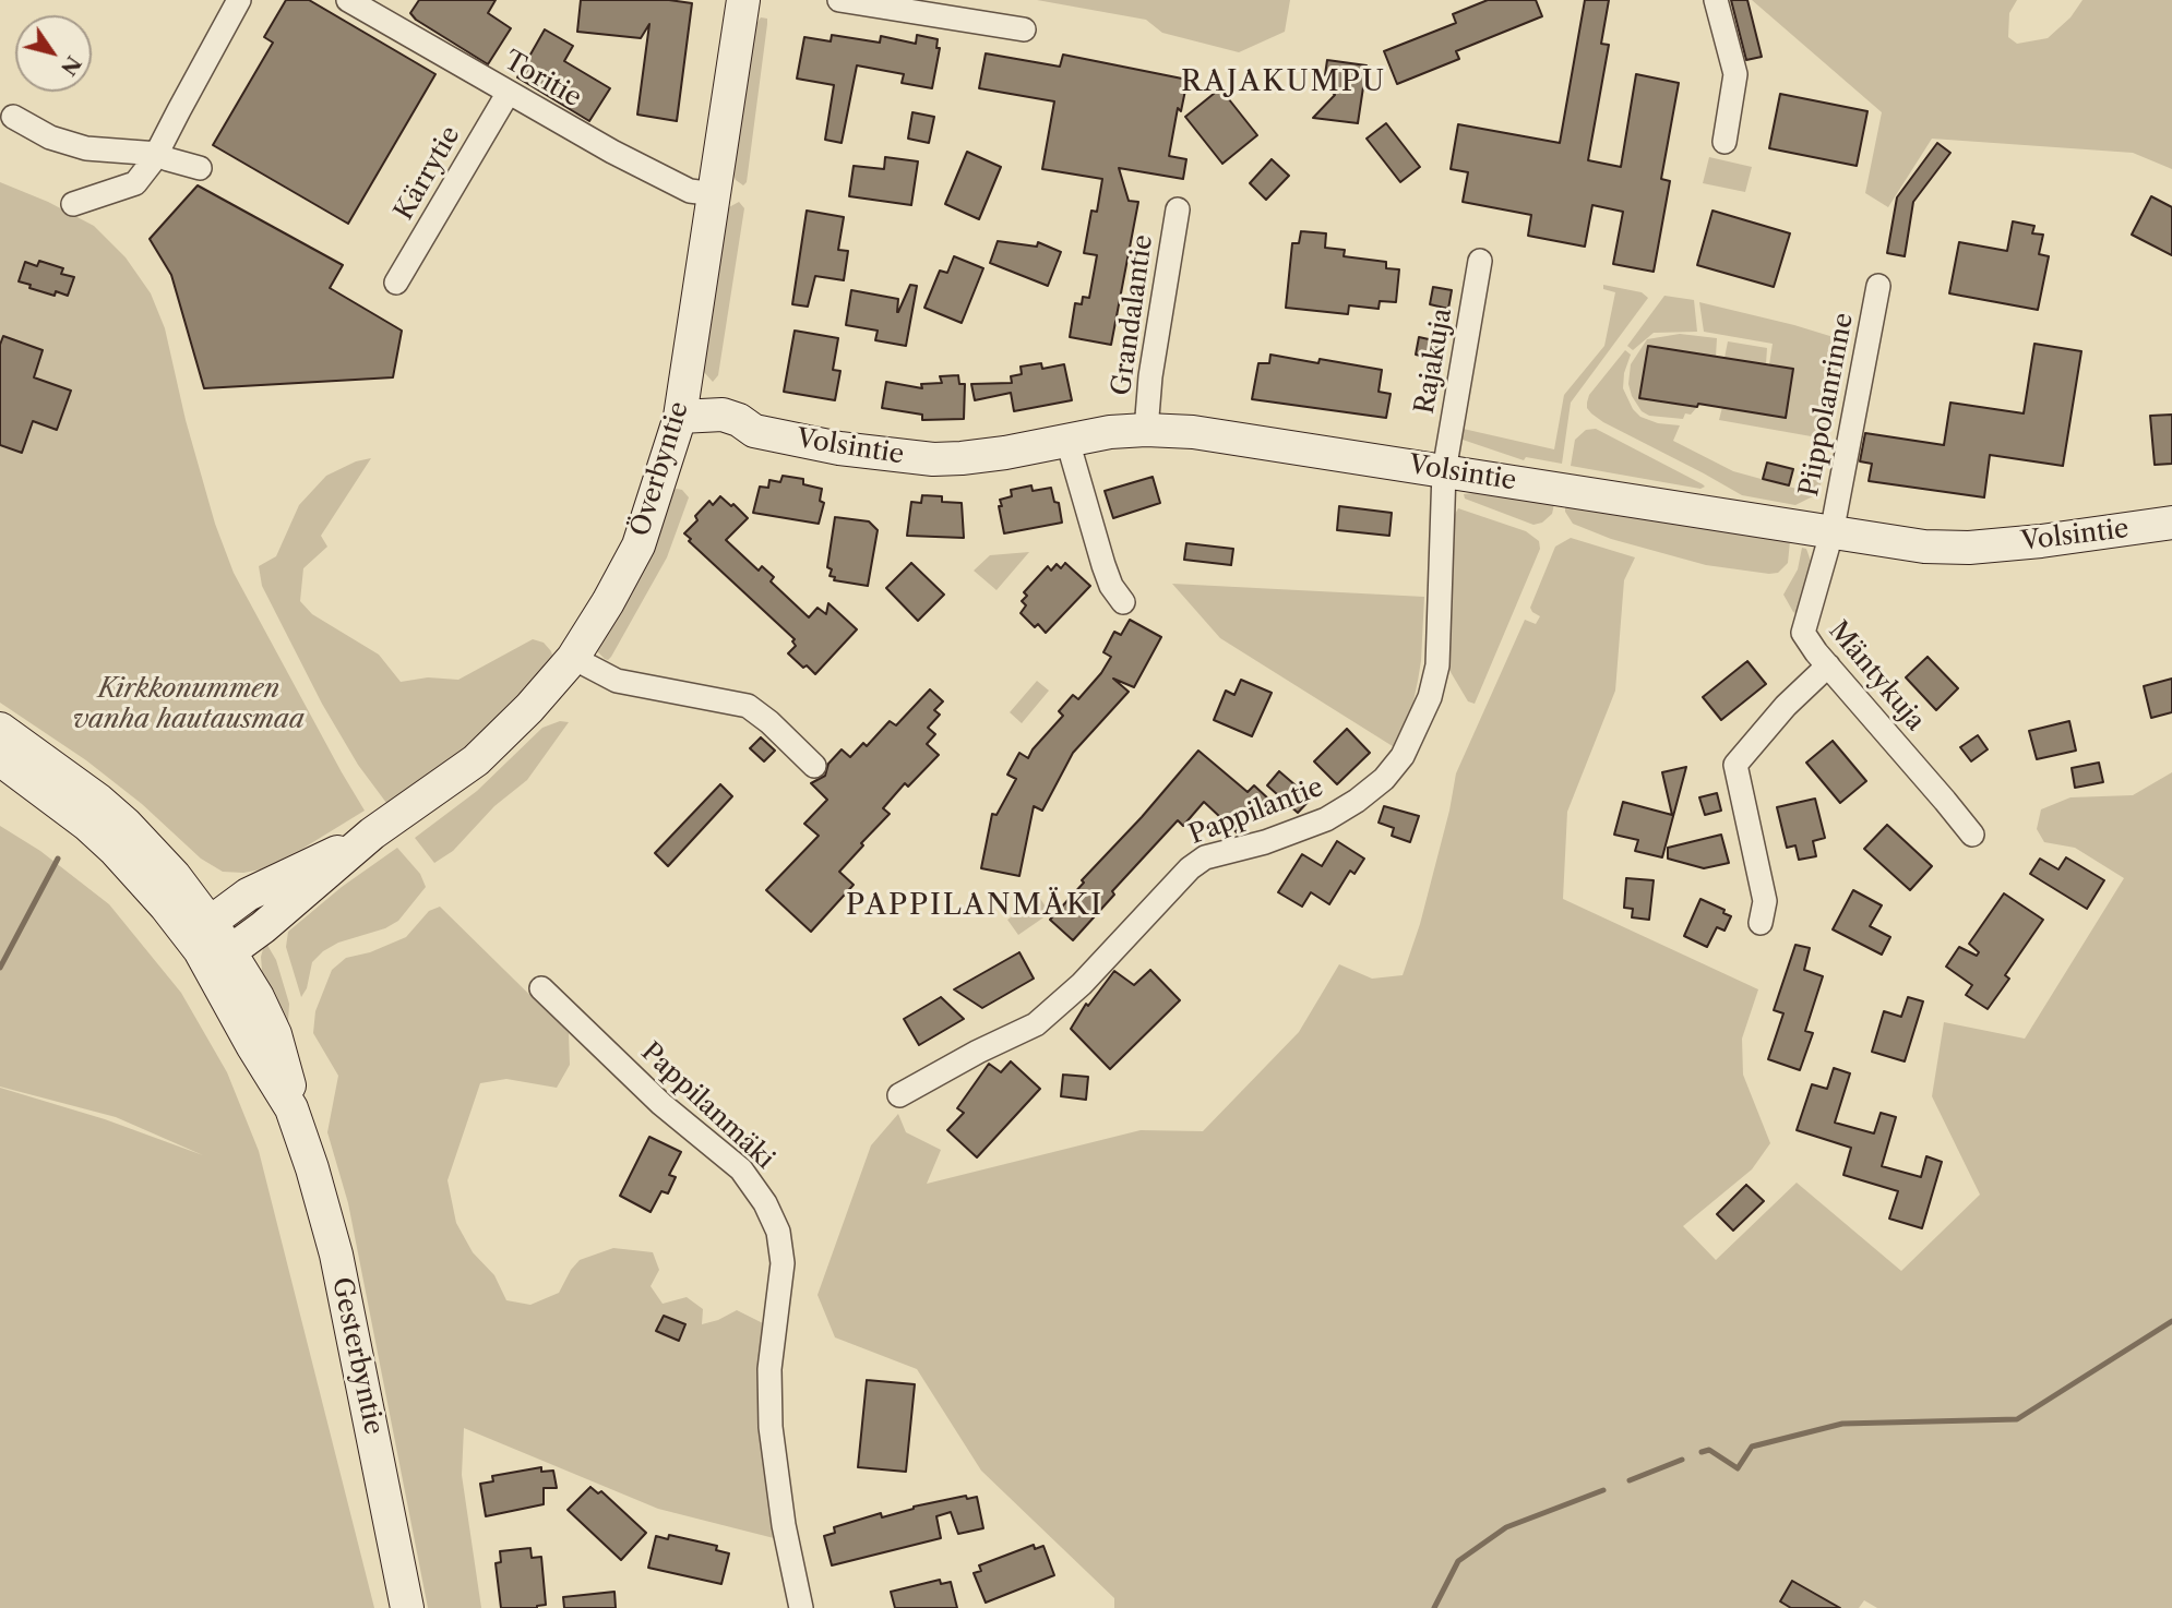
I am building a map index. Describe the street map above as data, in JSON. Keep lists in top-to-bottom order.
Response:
{
  "streets": {
    "street": [
      "Toritie",
      "Kärrytie",
      "Grandalantie",
      "Rajakuja",
      "Piippolanrinne",
      "Volsintie",
      "Överbyntie",
      "Mäntykuja",
      "Pappilantie",
      "Pappilanmäki",
      "Gesterbyntie"
    ]
  },
  "crossings": [
    ["Toritie", "Kärrytie"],
    ["Toritie", "Överbyntie"],
    ["Grandalantie", "Volsintie"],
    ["Rajakuja", "Volsintie"],
    ["Rajakuja", "Pappilantie"],
    ["Piippolanrinne", "Volsintie"],
    ["Piippolanrinne", "Mäntykuja"],
    ["Volsintie", "Överbyntie"],
    ["Volsintie", "Mäntykuja"],
    ["Volsintie", "Pappilantie"],
    ["Överbyntie", "Gesterbyntie"]
  ],
  "districts": ["RAJAKUMPU", "PAPPILANMÄKI"],
  "parks": ["Kirkkonummen vanha hautausmaa"],
  "north": "bottom right"
}
